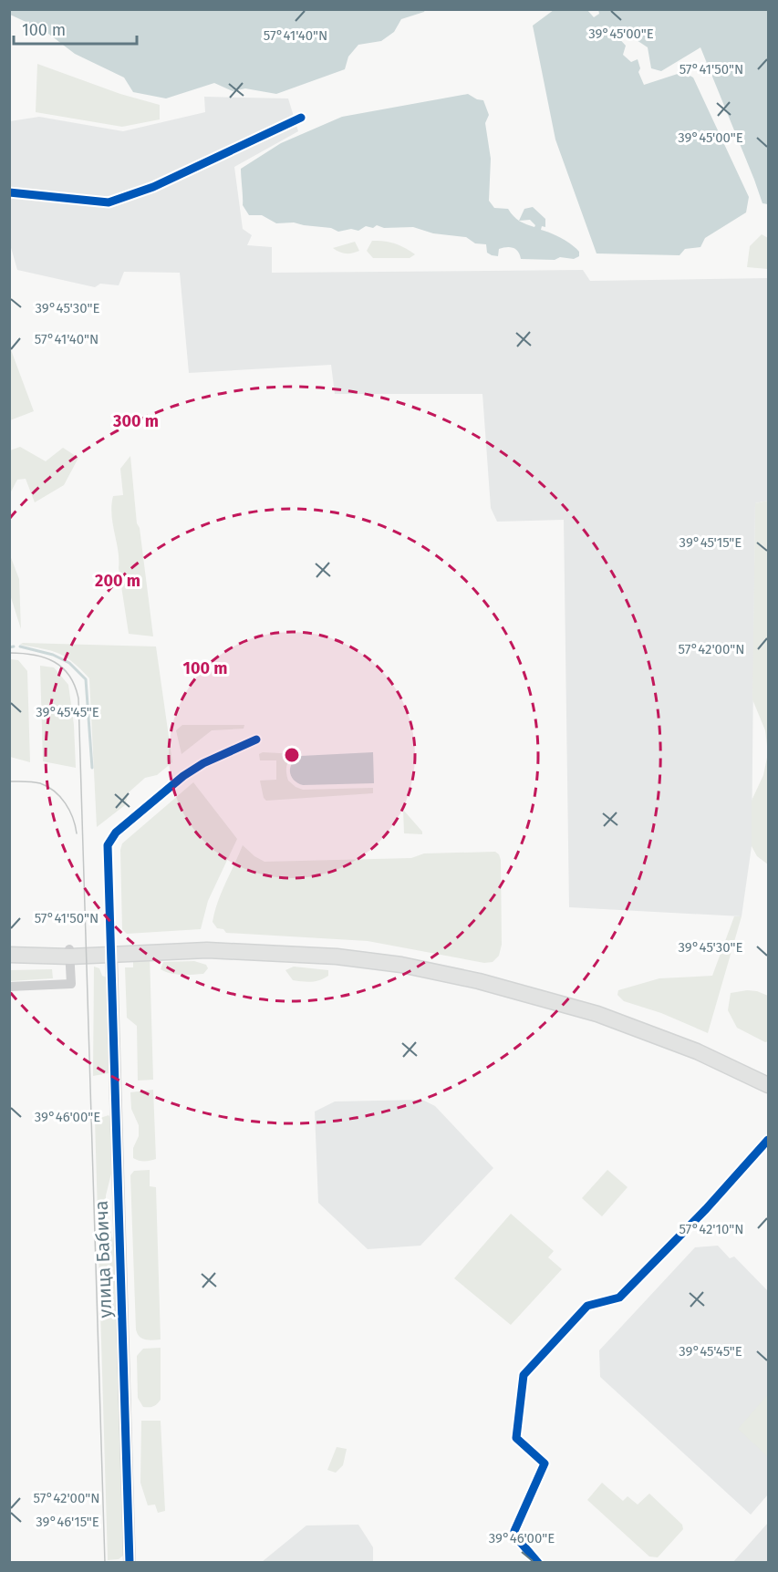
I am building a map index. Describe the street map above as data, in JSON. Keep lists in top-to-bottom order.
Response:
{
  "streets": {
    "street": ["улица Бабича"]
  },
  "scale_bar": "100 m",
  "coordinates": [
    "39°45'00\"E",
    "57°41'40\"N",
    "57°41'50\"N",
    "39°45'30\"E",
    "39°45'15\"E",
    "57°42'00\"N",
    "39°45'45\"E",
    "39°46'00\"E",
    "57°42'10\"N",
    "39°46'15\"E"
  ],
  "rings": ["300 m", "200 m", "100 m"]
}
